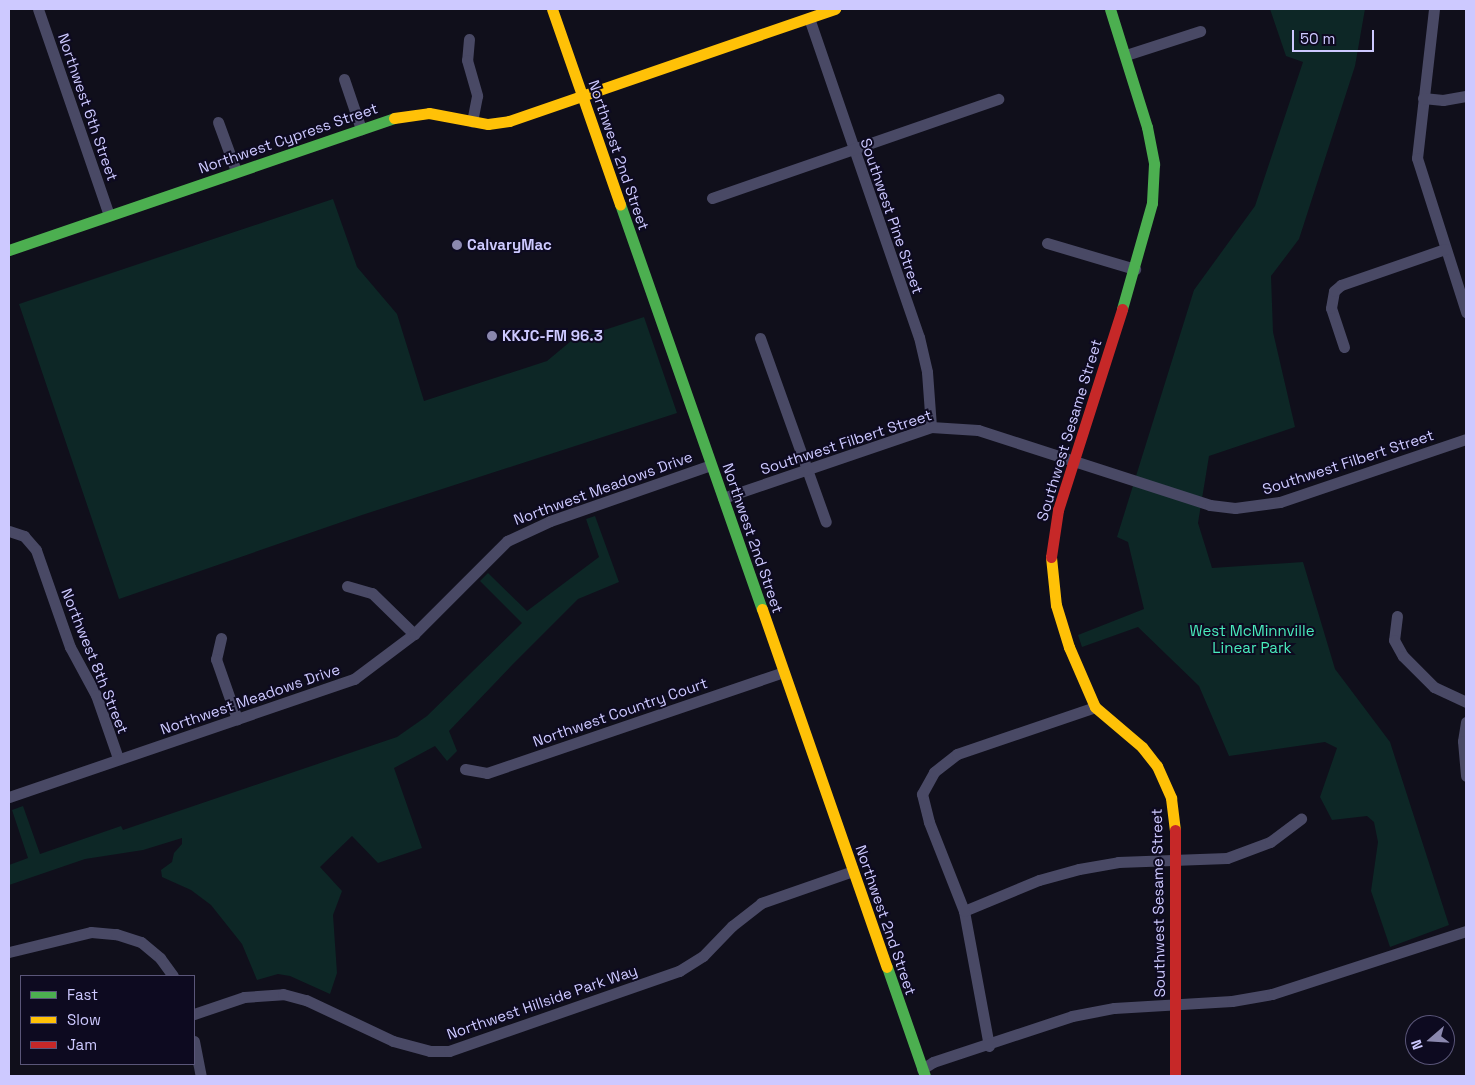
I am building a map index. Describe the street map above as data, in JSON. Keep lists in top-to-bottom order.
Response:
{
  "streets": {
    "street": [
      "Northwest 6th Street",
      "Northwest Cypress Street",
      "Northwest 2nd Street",
      "Southwest Pine Street",
      "Southwest Sesame Street",
      "Southwest Filbert Street",
      "Northwest Meadows Drive",
      "Northwest 8th Street",
      "Northwest Country Court",
      "Northwest Hillside Park Way"
    ]
  },
  "crossings": [
    ["Northwest 6th Street", "Northwest Cypress Street"],
    ["Northwest Cypress Street", "Northwest 2nd Street"],
    ["Northwest Cypress Street", "Southwest Pine Street"],
    ["Northwest 2nd Street", "Southwest Filbert Street"],
    ["Northwest 2nd Street", "Northwest Meadows Drive"],
    ["Northwest 2nd Street", "Northwest Country Court"],
    ["Northwest 2nd Street", "Northwest Hillside Park Way"],
    ["Southwest Pine Street", "Southwest Filbert Street"],
    ["Southwest Sesame Street", "Southwest Filbert Street"],
    ["Northwest Meadows Drive", "Northwest 8th Street"]
  ],
  "parks": ["West McMinnville Linear Park"],
  "places": ["CalvaryMac", "KKJC-FM 96.3"],
  "legend": ["Fast", "Slow", "Jam"],
  "scale_bar": "50 m",
  "north": "left"
}
